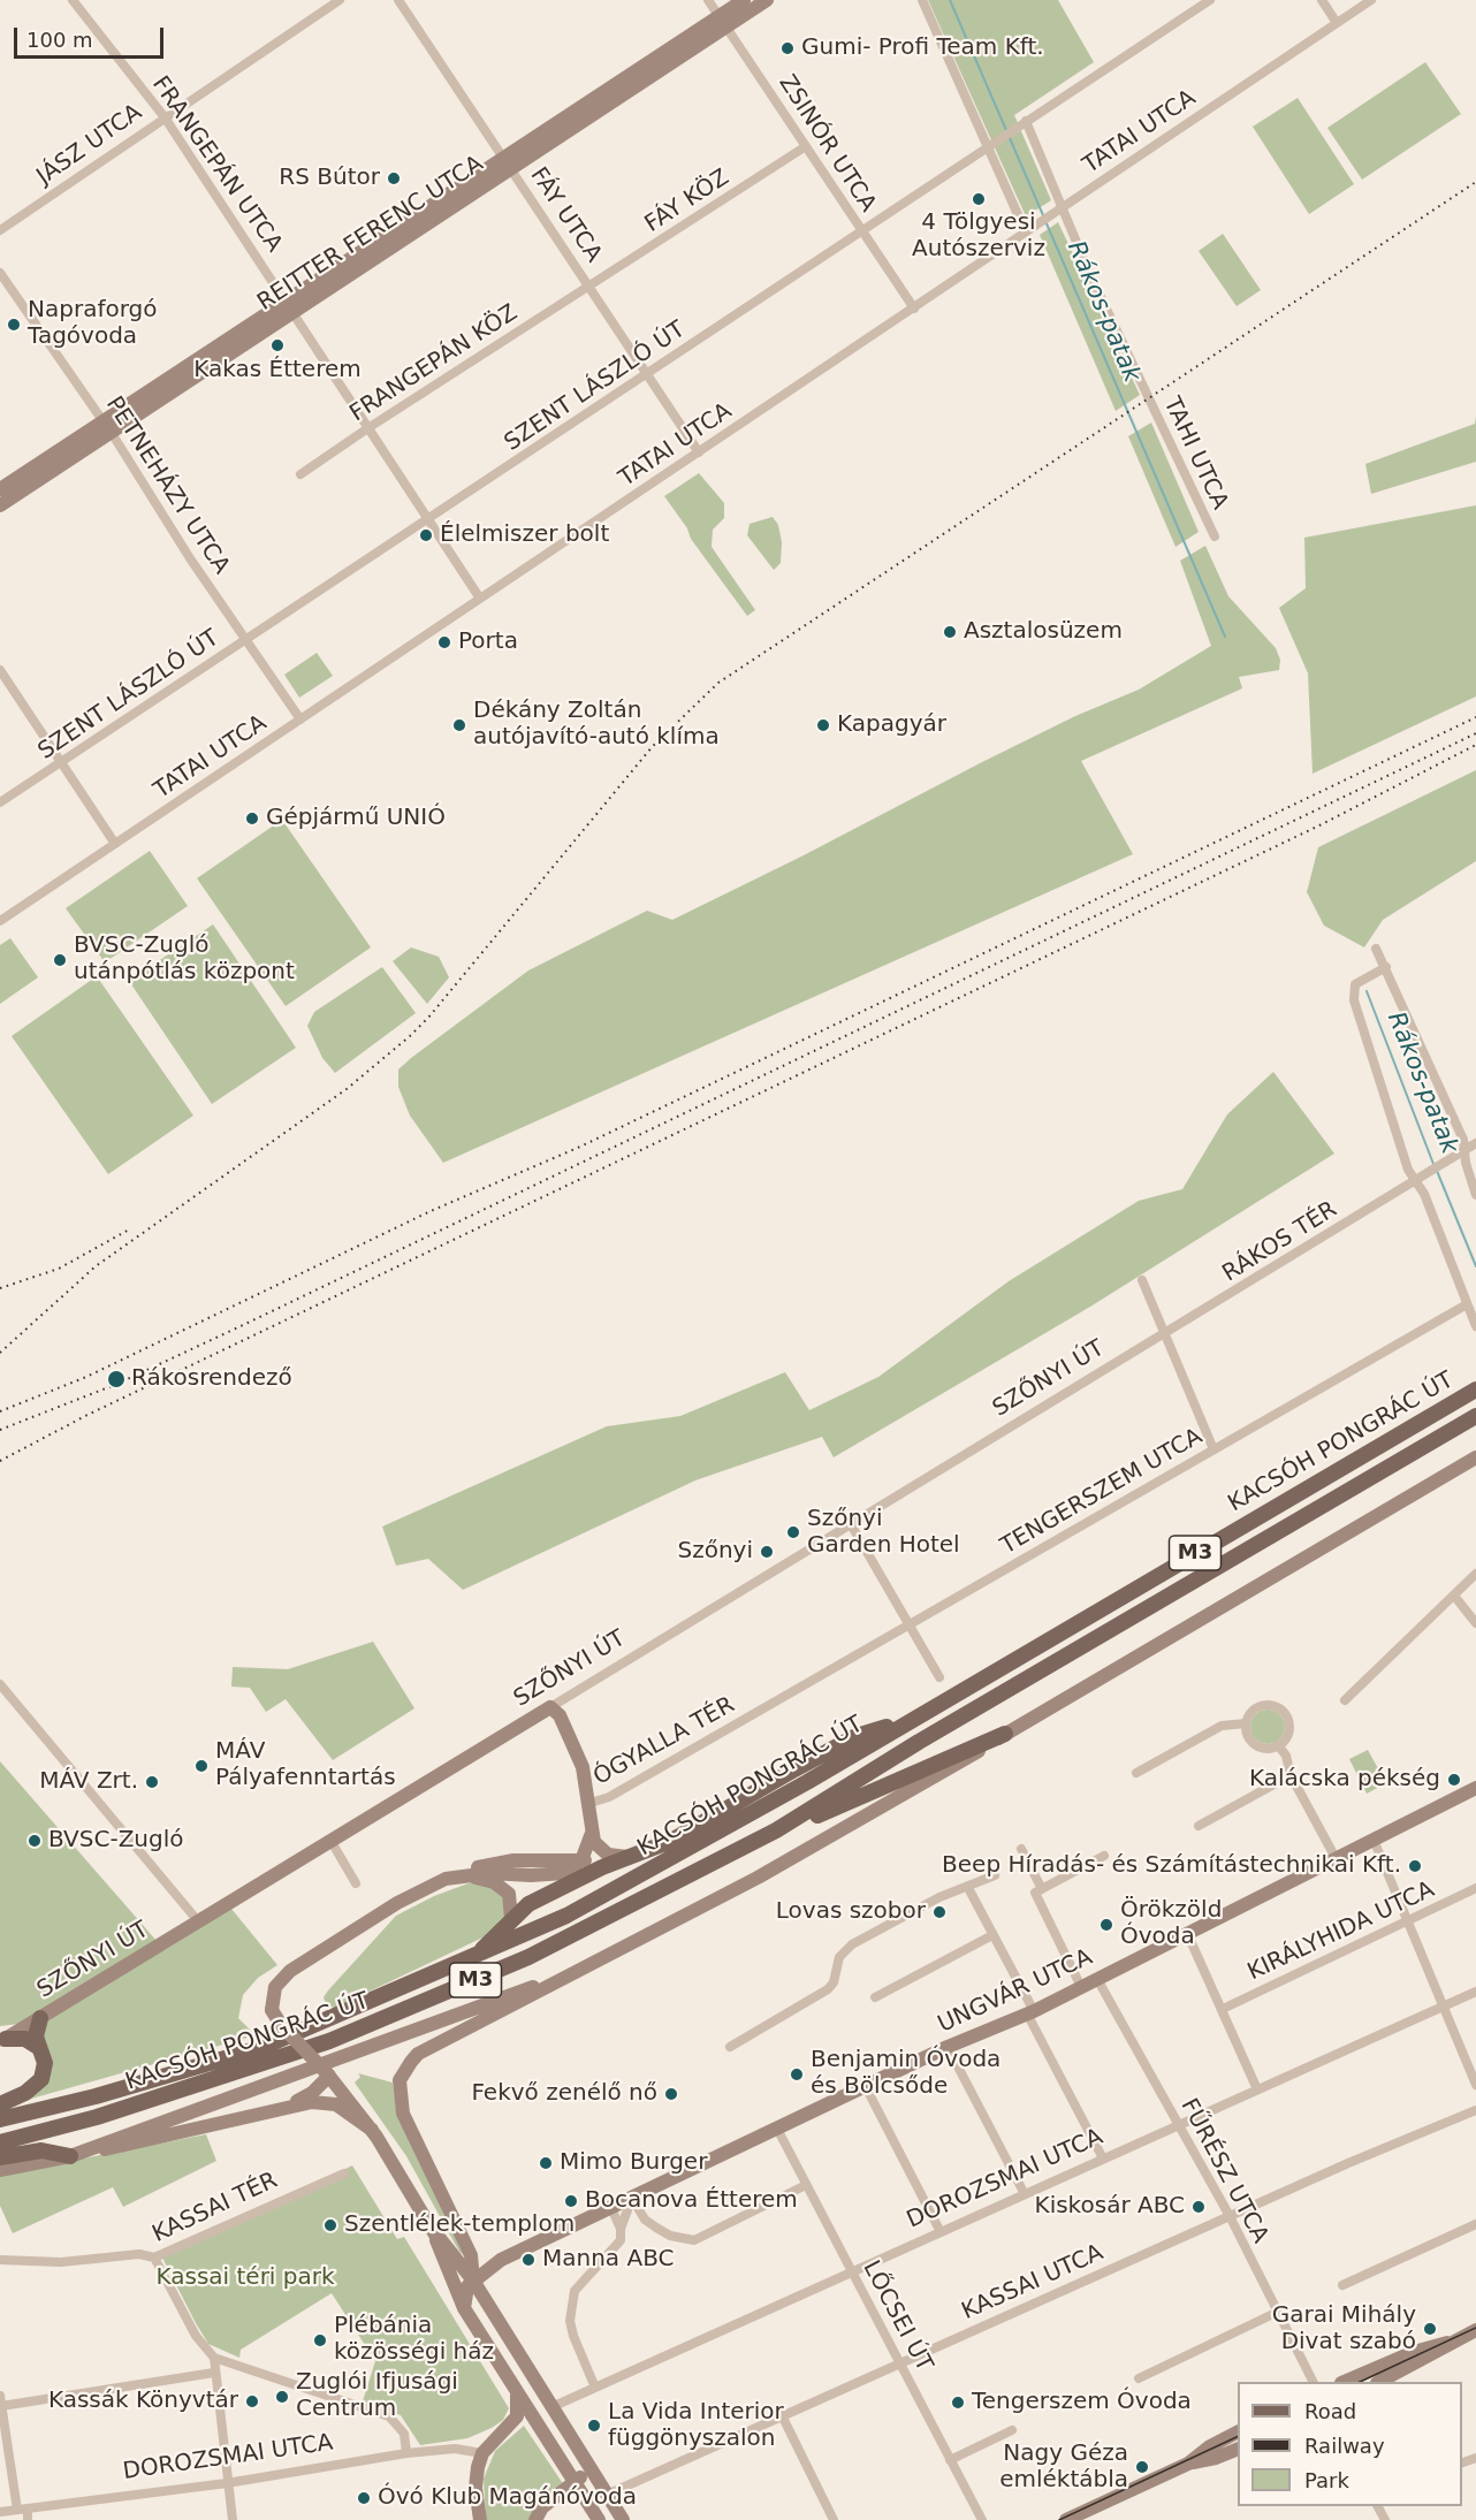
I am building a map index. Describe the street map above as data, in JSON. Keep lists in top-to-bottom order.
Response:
{
  "streets": {
    "main road": ["KACSÓH PONGRÁC ÚT", "M3"],
    "street": [
      "TATAI UTCA",
      "ZSINÓR UTCA",
      "JÁSZ UTCA",
      "FRANGEPÁN UTCA",
      "FÁY KÖZ",
      "FÁY UTCA",
      "REITTER FERENC UTCA",
      "FRANGEPÁN KÖZ",
      "SZENT LÁSZLÓ ÚT",
      "TAHI UTCA",
      "PETNEHÁZY UTCA",
      "RÁKOS TÉR",
      "SZŐNYI ÚT",
      "TENGERSZEM UTCA",
      "ÓGYALLA TÉR",
      "KIRÁLYHIDA UTCA",
      "UNGVÁR UTCA",
      "FŰRÉSZ UTCA",
      "DOROZSMAI UTCA",
      "KASSAI TÉR",
      "KASSAI UTCA",
      "LŐCSEI ÚT"
    ]
  },
  "crossings": [
    ["TATAI UTCA", "ZSINÓR UTCA"],
    ["TATAI UTCA", "FRANGEPÁN UTCA"],
    ["TATAI UTCA", "FÁY UTCA"],
    ["TATAI UTCA", "TAHI UTCA"],
    ["TATAI UTCA", "PETNEHÁZY UTCA"],
    ["ZSINÓR UTCA", "FÁY KÖZ"],
    ["ZSINÓR UTCA", "REITTER FERENC UTCA"],
    ["ZSINÓR UTCA", "SZENT LÁSZLÓ ÚT"],
    ["JÁSZ UTCA", "FRANGEPÁN UTCA"],
    ["FRANGEPÁN UTCA", "REITTER FERENC UTCA"],
    ["FRANGEPÁN UTCA", "FRANGEPÁN KÖZ"],
    ["FRANGEPÁN UTCA", "SZENT LÁSZLÓ ÚT"],
    ["FÁY KÖZ", "FÁY UTCA"],
    ["FÁY KÖZ", "FRANGEPÁN KÖZ"],
    ["FÁY UTCA", "REITTER FERENC UTCA"],
    ["FÁY UTCA", "FRANGEPÁN KÖZ"],
    ["FÁY UTCA", "SZENT LÁSZLÓ ÚT"],
    ["REITTER FERENC UTCA", "PETNEHÁZY UTCA"],
    ["SZENT LÁSZLÓ ÚT", "TAHI UTCA"],
    ["SZENT LÁSZLÓ ÚT", "PETNEHÁZY UTCA"],
    ["RÁKOS TÉR", "SZŐNYI ÚT"],
    ["KACSÓH PONGRÁC ÚT", "UNGVÁR UTCA"],
    ["TENGERSZEM UTCA", "ÓGYALLA TÉR"],
    ["UNGVÁR UTCA", "FŰRÉSZ UTCA"],
    ["UNGVÁR UTCA", "LŐCSEI ÚT"],
    ["FŰRÉSZ UTCA", "DOROZSMAI UTCA"],
    ["FŰRÉSZ UTCA", "KASSAI UTCA"],
    ["DOROZSMAI UTCA", "LŐCSEI ÚT"],
    ["KASSAI UTCA", "LŐCSEI ÚT"]
  ],
  "water": ["Rákos-patak"],
  "parks": ["Kassai téri park"],
  "places": [
    "Gumi- Profi Team Kft.",
    "RS Bútor",
    "4 Tölgyesi Autószerviz",
    "Napraforgó Tagóvoda",
    "Kakas Étterem",
    "Élelmiszer bolt",
    "Asztalosüzem",
    "Porta",
    "Dékány Zoltán autójavító-autó klíma",
    "Kapagyár",
    "Gépjármű UNIÓ",
    "BVSC-Zugló utánpótlás központ",
    "Rákosrendező",
    "Szőnyi Garden Hotel",
    "Szőnyi",
    "MÁV Pályafenntartás",
    "Kalácska pékség",
    "MÁV Zrt.",
    "BVSC-Zugló",
    "Beep Híradás- és Számítástechnikai Kft.",
    "Lovas szobor",
    "Örökzöld Óvoda",
    "Benjamin Óvoda és Bölcsőde",
    "Fekvő zenélő nő",
    "Mimo Burger",
    "Bocanova Étterem",
    "Kiskosár ABC",
    "Szentlélek-templom",
    "Manna ABC",
    "Garai Mihály Divat szabó",
    "Plébánia közösségi ház",
    "Zuglói Ifjusági Centrum",
    "Kassák Könyvtár",
    "Tengerszem Óvoda",
    "La Vida Interior függönyszalon",
    "Nagy Géza emléktábla",
    "Óvó Klub Magánóvoda"
  ],
  "legend": ["Road", "Railway", "Park"],
  "scale_bar": "100 m"
}
